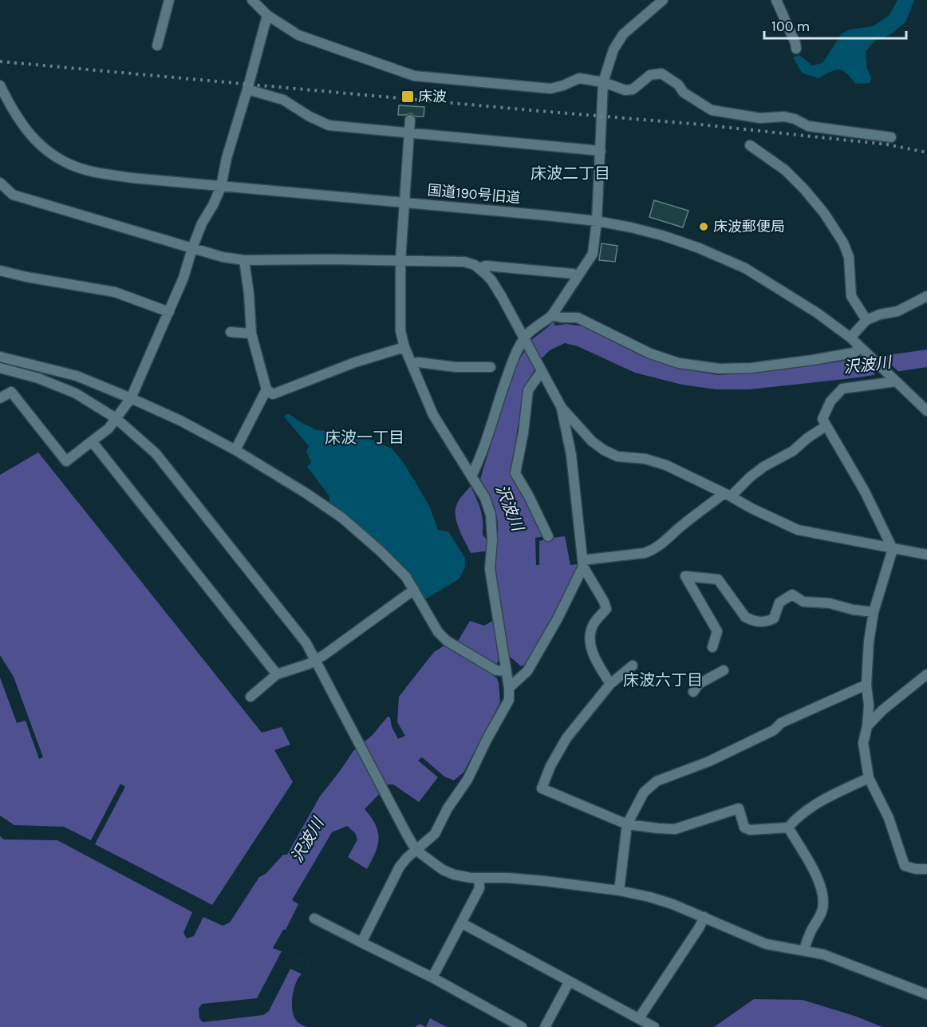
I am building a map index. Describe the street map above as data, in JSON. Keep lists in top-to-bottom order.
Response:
{
  "streets": {
    "street": ["国道190号旧道"]
  },
  "districts": ["床波二丁目", "床波一丁目", "床波六丁目"],
  "water": ["沢波川"],
  "places": {
    "transit": ["床波"],
    "other": ["床波郵便局"]
  },
  "scale_bar": "100 m"
}
